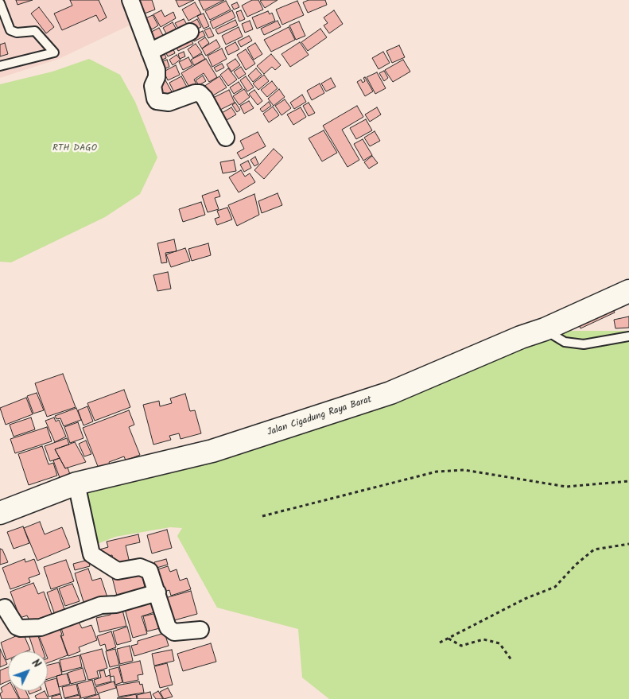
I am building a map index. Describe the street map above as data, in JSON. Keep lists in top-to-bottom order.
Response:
{
  "streets": {
    "street": ["Jalan Cigadung Raya Barat"]
  },
  "parks": ["RTH DAGO"],
  "north": "top right"
}
